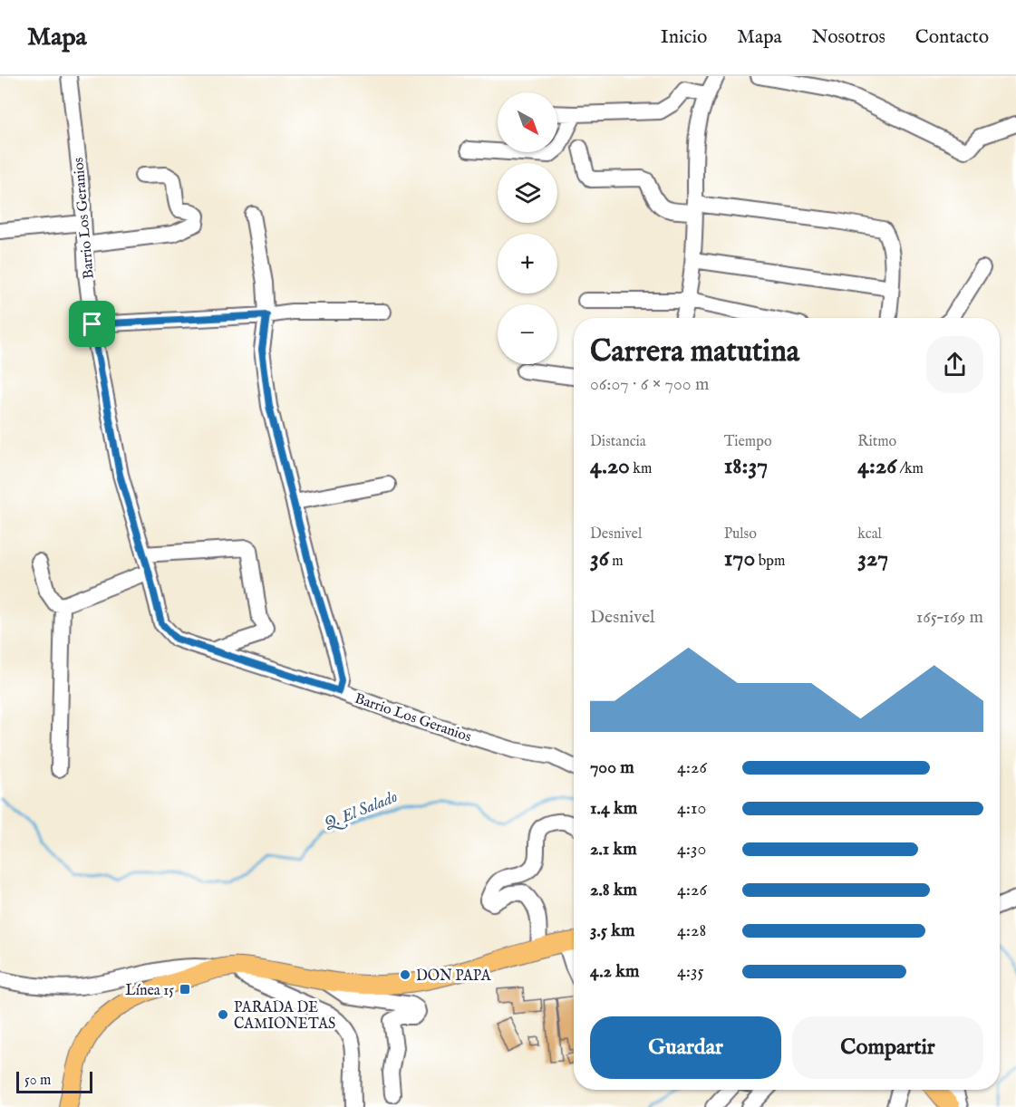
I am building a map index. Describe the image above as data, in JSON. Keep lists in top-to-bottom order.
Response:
{
  "streets": {
    "street": ["Barrio Los Geranios"]
  },
  "water": ["Q. El Salado"],
  "places": {
    "other": ["DON PAPA", "PARADA DE CAMIONETAS"],
    "transit": ["Línea 15"]
  },
  "scale_bar": "50 m",
  "north": "bottom right",
  "page": {
    "header": "Mapa",
    "nav": [
      "Inicio",
      "Mapa",
      "Nosotros",
      "Contacto"
    ],
    "map_buttons": ["+", "−"],
    "heading": ["Carrera matutina", "06:07 · 6 × 700 m"],
    "stats": [
      ["Distancia", "4.20 km"],
      ["Tiempo", "18:37"],
      ["Ritmo", "4:26 /km"],
      ["Desnivel", "36 m"],
      ["Pulso", "170 bpm"],
      ["kcal", "327"]
    ],
    "chart": ["Desnivel", "165–169 m"],
    "list": [
      {
        "name": "700 m",
        "note": "4:26"
      },
      {
        "name": "1.4 km",
        "note": "4:10"
      },
      {
        "name": "2.1 km",
        "note": "4:30"
      },
      {
        "name": "2.8 km",
        "note": "4:26"
      },
      {
        "name": "3.5 km",
        "note": "4:28"
      },
      {
        "name": "4.2 km",
        "note": "4:35"
      }
    ],
    "buttons": ["Guardar", "Compartir"],
    "scale": "50 m"
  }
}
